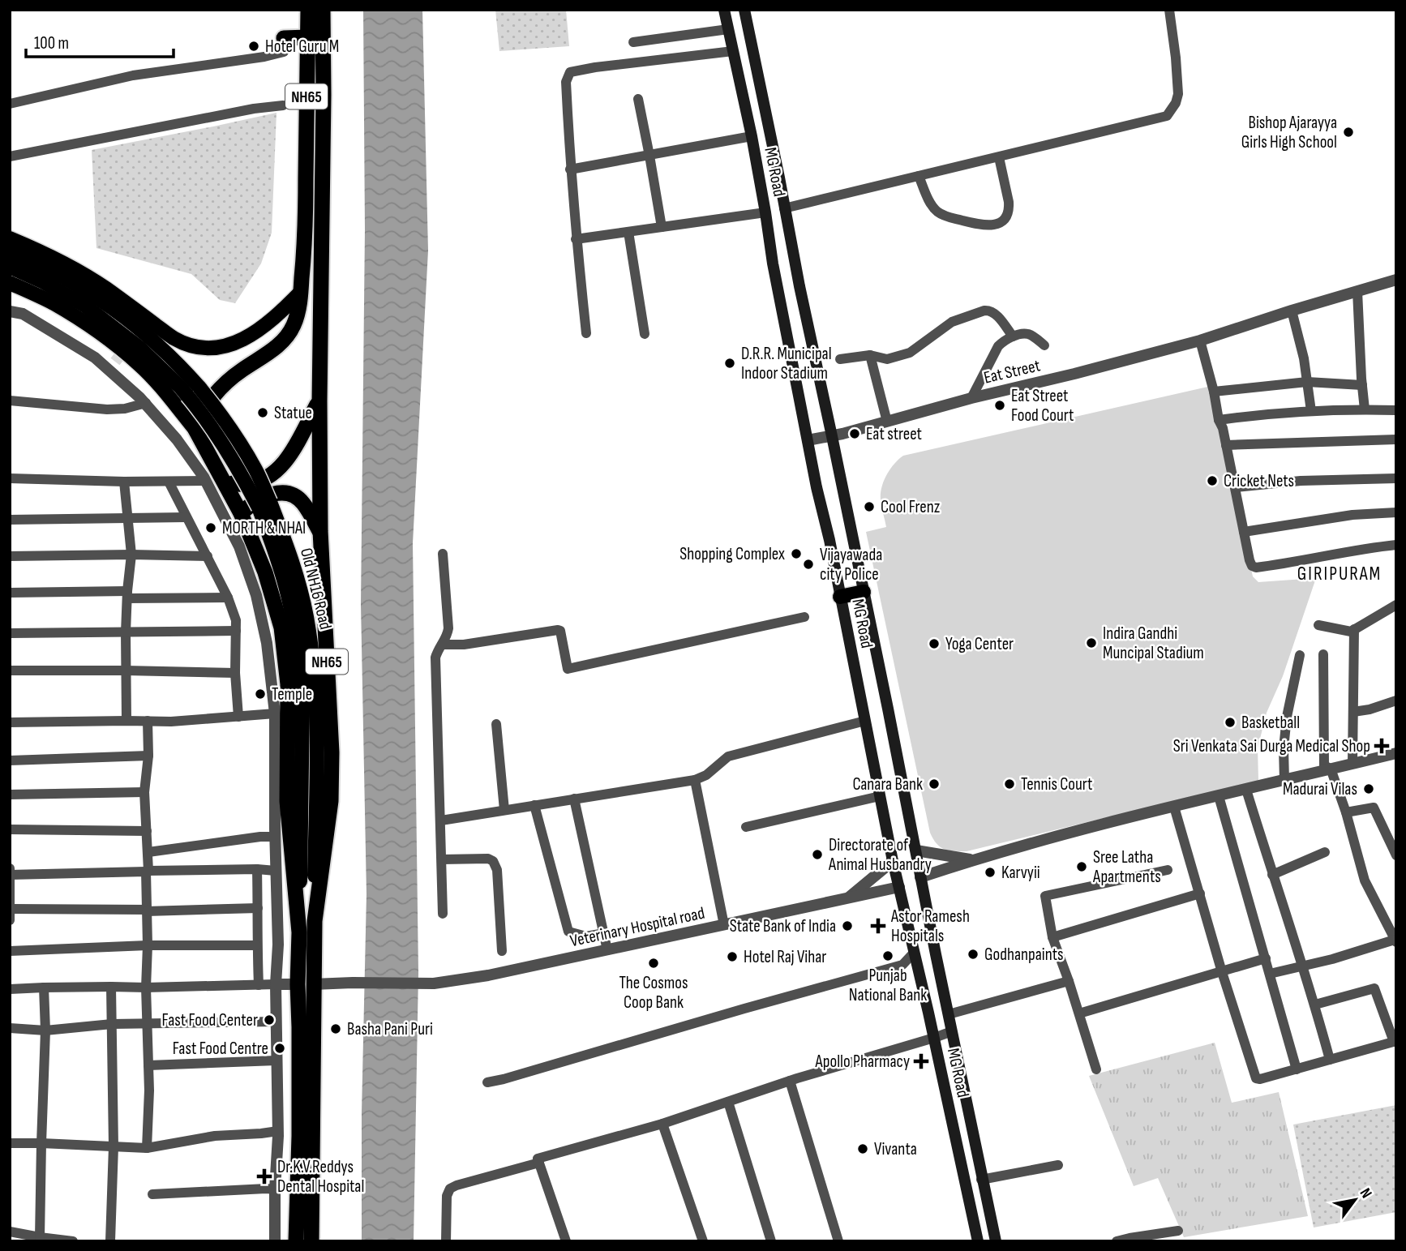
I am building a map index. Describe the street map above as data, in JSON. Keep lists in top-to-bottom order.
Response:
{
  "streets": {
    "highway": ["NH65"],
    "main road": ["MG Road", "Old NH16 Road"],
    "street": ["Eat Street", "Veterinary Hospital road"]
  },
  "crossings": [
    ["NH65", "Old NH16 Road"],
    ["NH65", "Veterinary Hospital road"],
    ["MG Road", "Eat Street"],
    ["MG Road", "Veterinary Hospital road"]
  ],
  "districts": ["GIRIPURAM"],
  "places": {
    "other": [
      "Hotel Guru M",
      "Bishop Ajarayya Girls High School",
      "D.R.R. Municipal Indoor Stadium",
      "Eat Street Food Court",
      "Statue",
      "Eat street",
      "Cricket Nets",
      "Cool Frenz",
      "MORTH & NHAI",
      "Shopping Complex",
      "Vijayawada city Police",
      "Indira Gandhi Muncipal Stadium",
      "Yoga Center",
      "Temple",
      "Basketball",
      "Canara Bank",
      "Tennis Court",
      "Madurai Vilas",
      "Directorate of Animal Husbandry",
      "Sree Latha Apartments",
      "Karvyii",
      "State Bank of India",
      "Godhanpaints",
      "Punjab National Bank",
      "Hotel Raj Vihar",
      "The Cosmos Coop Bank",
      "Fast Food Center",
      "Basha Pani Puri",
      "Fast Food Centre",
      "Vivanta"
    ],
    "health": [
      "Sri Venkata Sai Durga Medical Shop",
      "Astor Ramesh Hospitals",
      "Apollo Pharmacy",
      "Dr.K.V.Reddys Dental Hospital"
    ]
  },
  "scale_bar": "100 m",
  "north": "top right"
}
